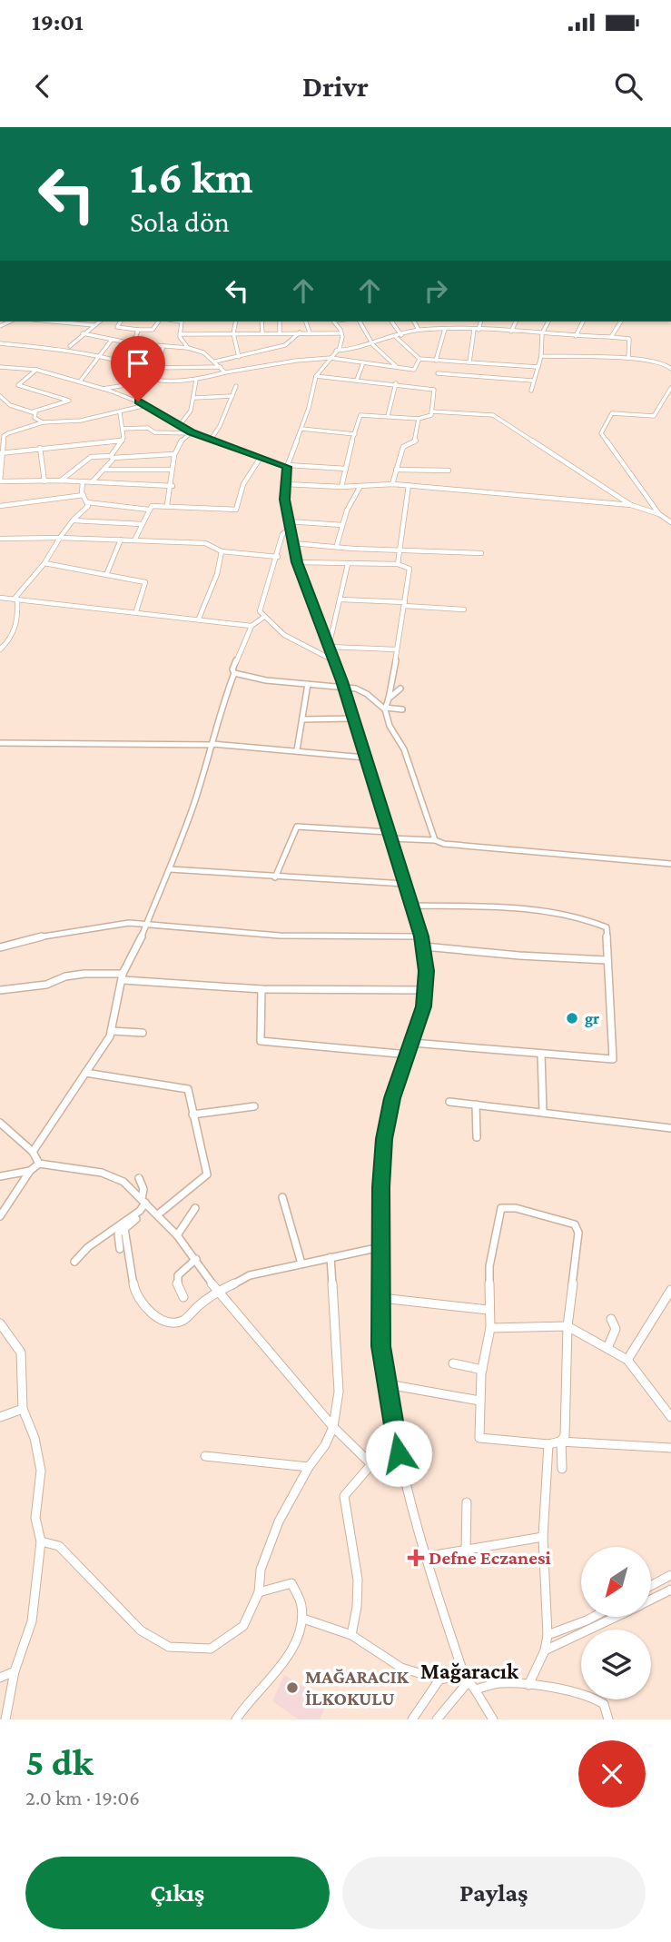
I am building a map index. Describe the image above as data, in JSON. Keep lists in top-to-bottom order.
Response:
{
  "districts": ["Mağaracık"],
  "places": {
    "other": ["gr", "MAĞARACIK İLKOKULU"],
    "health": ["Defne Eczanesi"]
  },
  "north": "bottom left",
  "page": {
    "status": "19:01",
    "header": "Drivr",
    "turn": ["1.6 km", "Sola dön"],
    "heading": ["5 dk", "2.0 km · 19:06"],
    "buttons": ["Çıkış", "Paylaş"]
  }
}
